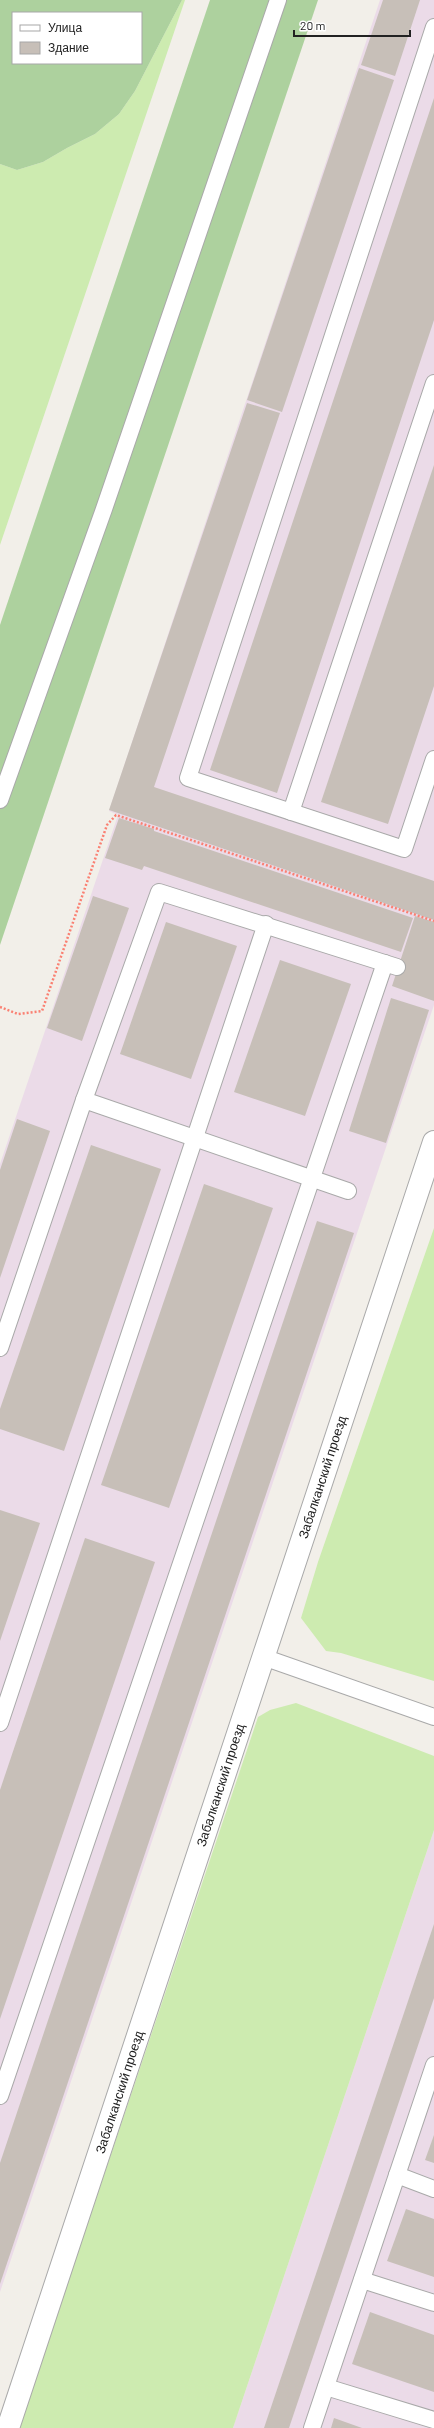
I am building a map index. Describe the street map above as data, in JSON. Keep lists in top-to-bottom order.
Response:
{
  "streets": {
    "street": ["Забалканский проезд"]
  },
  "legend": ["Улица", "Здание"],
  "scale_bar": "20 m"
}
